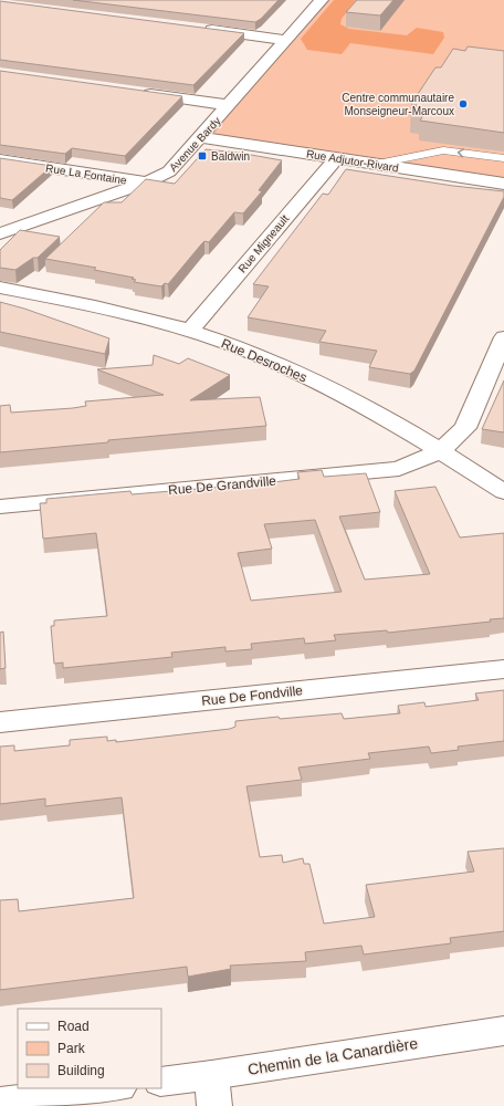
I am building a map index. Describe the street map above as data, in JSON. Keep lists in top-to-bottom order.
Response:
{
  "streets": {
    "street": [
      "Avenue Bardy",
      "Rue Adjutor-Rivard",
      "Rue La Fontaine",
      "Rue Migneault",
      "Rue Desroches",
      "Rue De Grandville",
      "Rue De Fondville",
      "Chemin de la Canardière"
    ]
  },
  "crossings": [
    ["Avenue Bardy", "Rue Adjutor-Rivard"],
    ["Avenue Bardy", "Rue La Fontaine"],
    ["Rue Adjutor-Rivard", "Rue Migneault"],
    ["Rue Migneault", "Rue Desroches"],
    ["Rue Desroches", "Rue De Grandville"]
  ],
  "places": {
    "other": ["Centre communautaire Monseigneur-Marcoux"],
    "transit": ["Baldwin"]
  },
  "legend": ["Road", "Park", "Building"]
}
